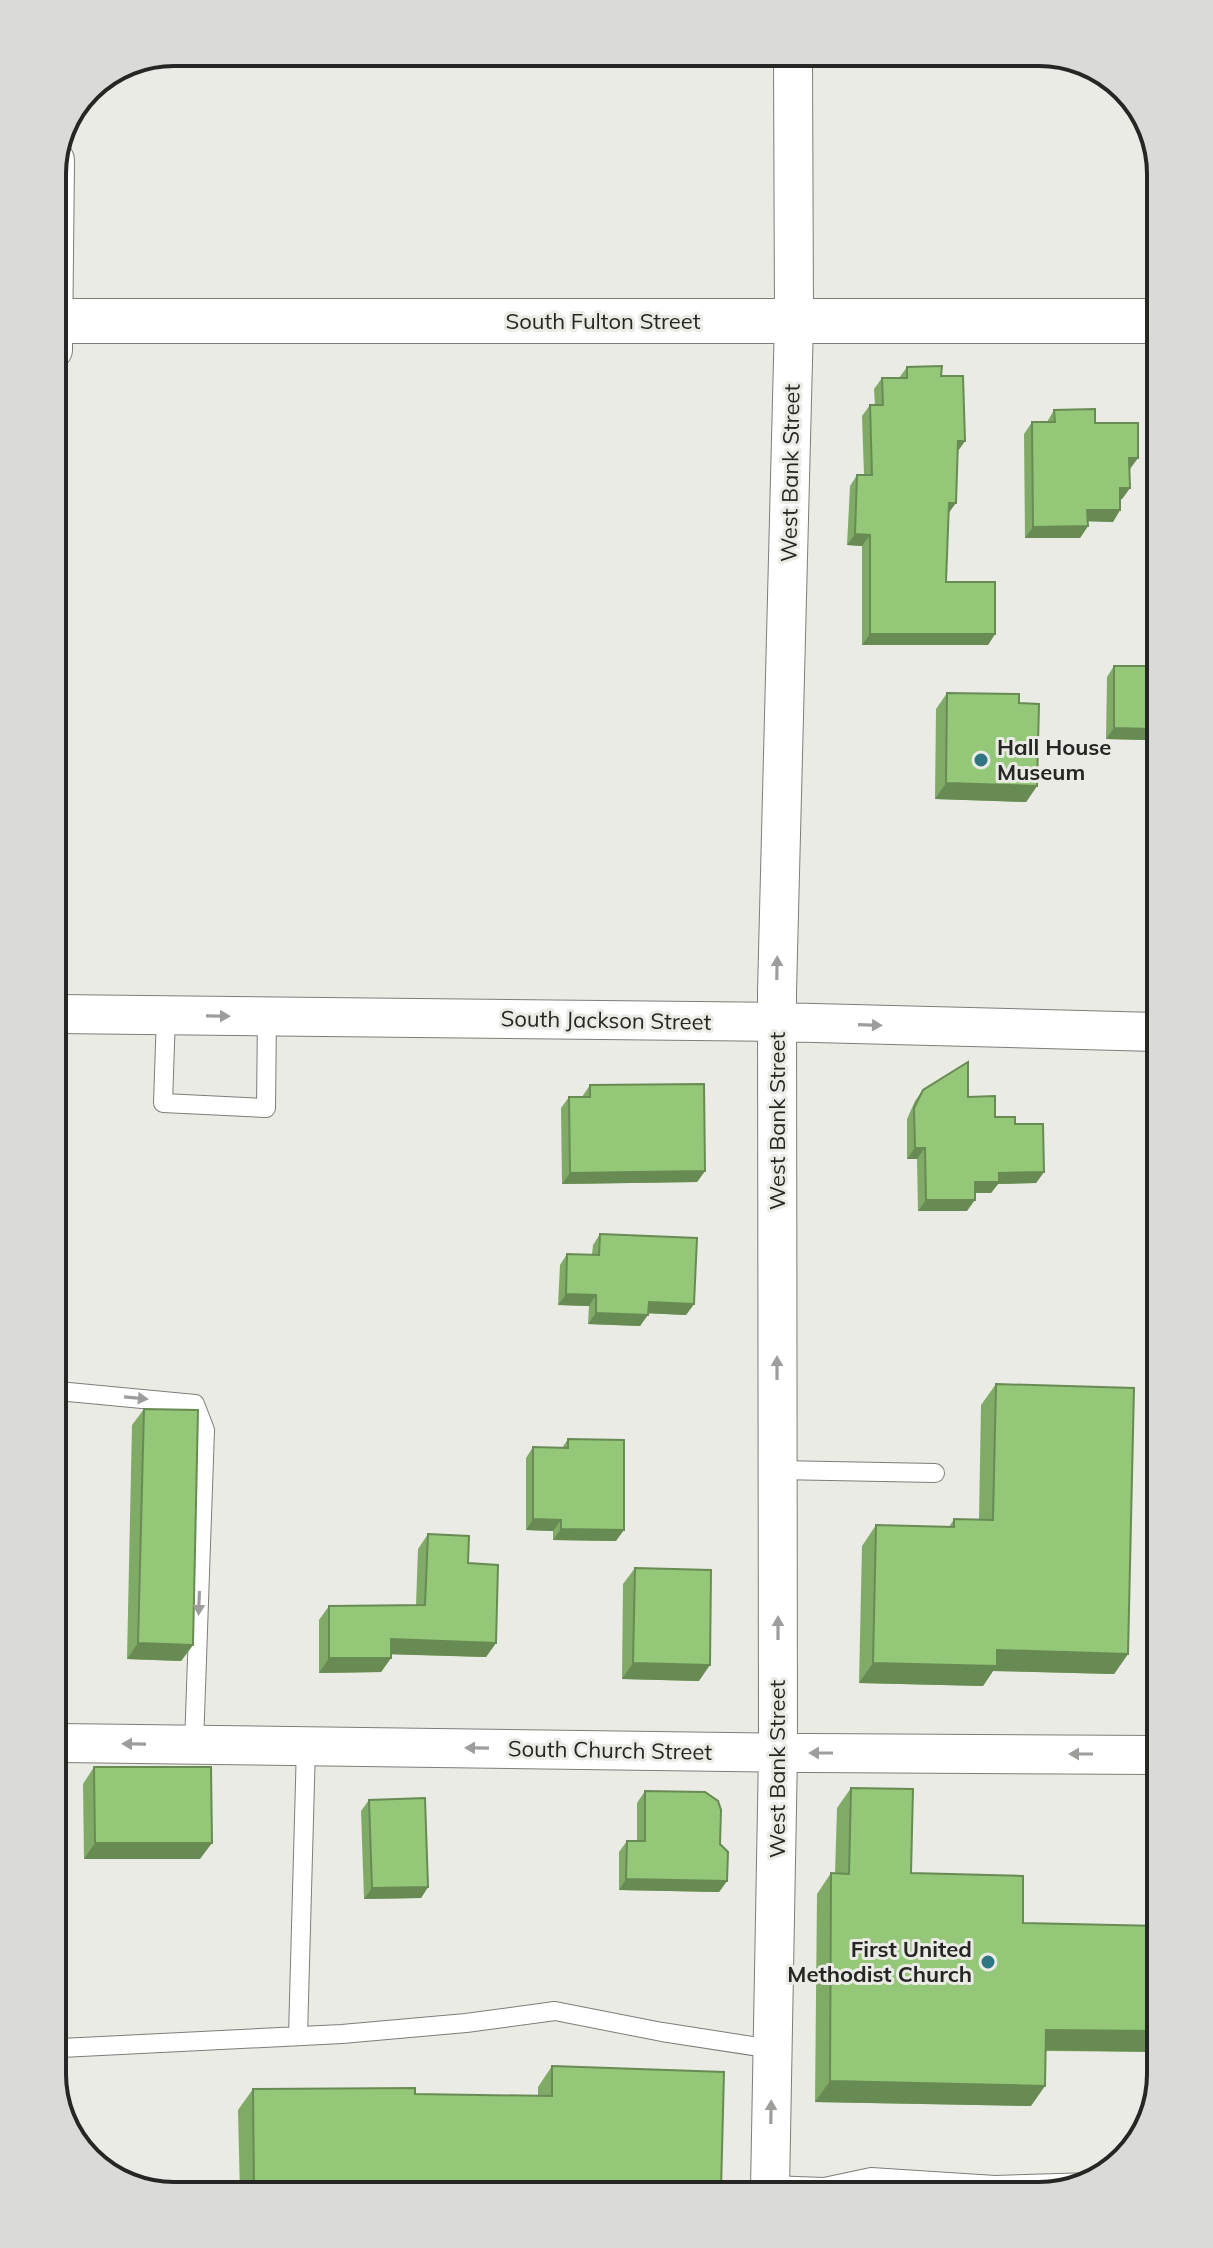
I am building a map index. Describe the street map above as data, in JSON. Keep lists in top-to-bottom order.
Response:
{
  "streets": {
    "street": [
      "South Fulton Street",
      "West Bank Street",
      "South Jackson Street",
      "South Church Street"
    ]
  },
  "crossings": [
    ["South Fulton Street", "West Bank Street"],
    ["West Bank Street", "South Jackson Street"],
    ["West Bank Street", "South Church Street"]
  ],
  "one_way": ["West Bank Street", "South Jackson Street", "South Church Street"],
  "places": ["Hall House Museum", "First United Methodist Church"]
}
